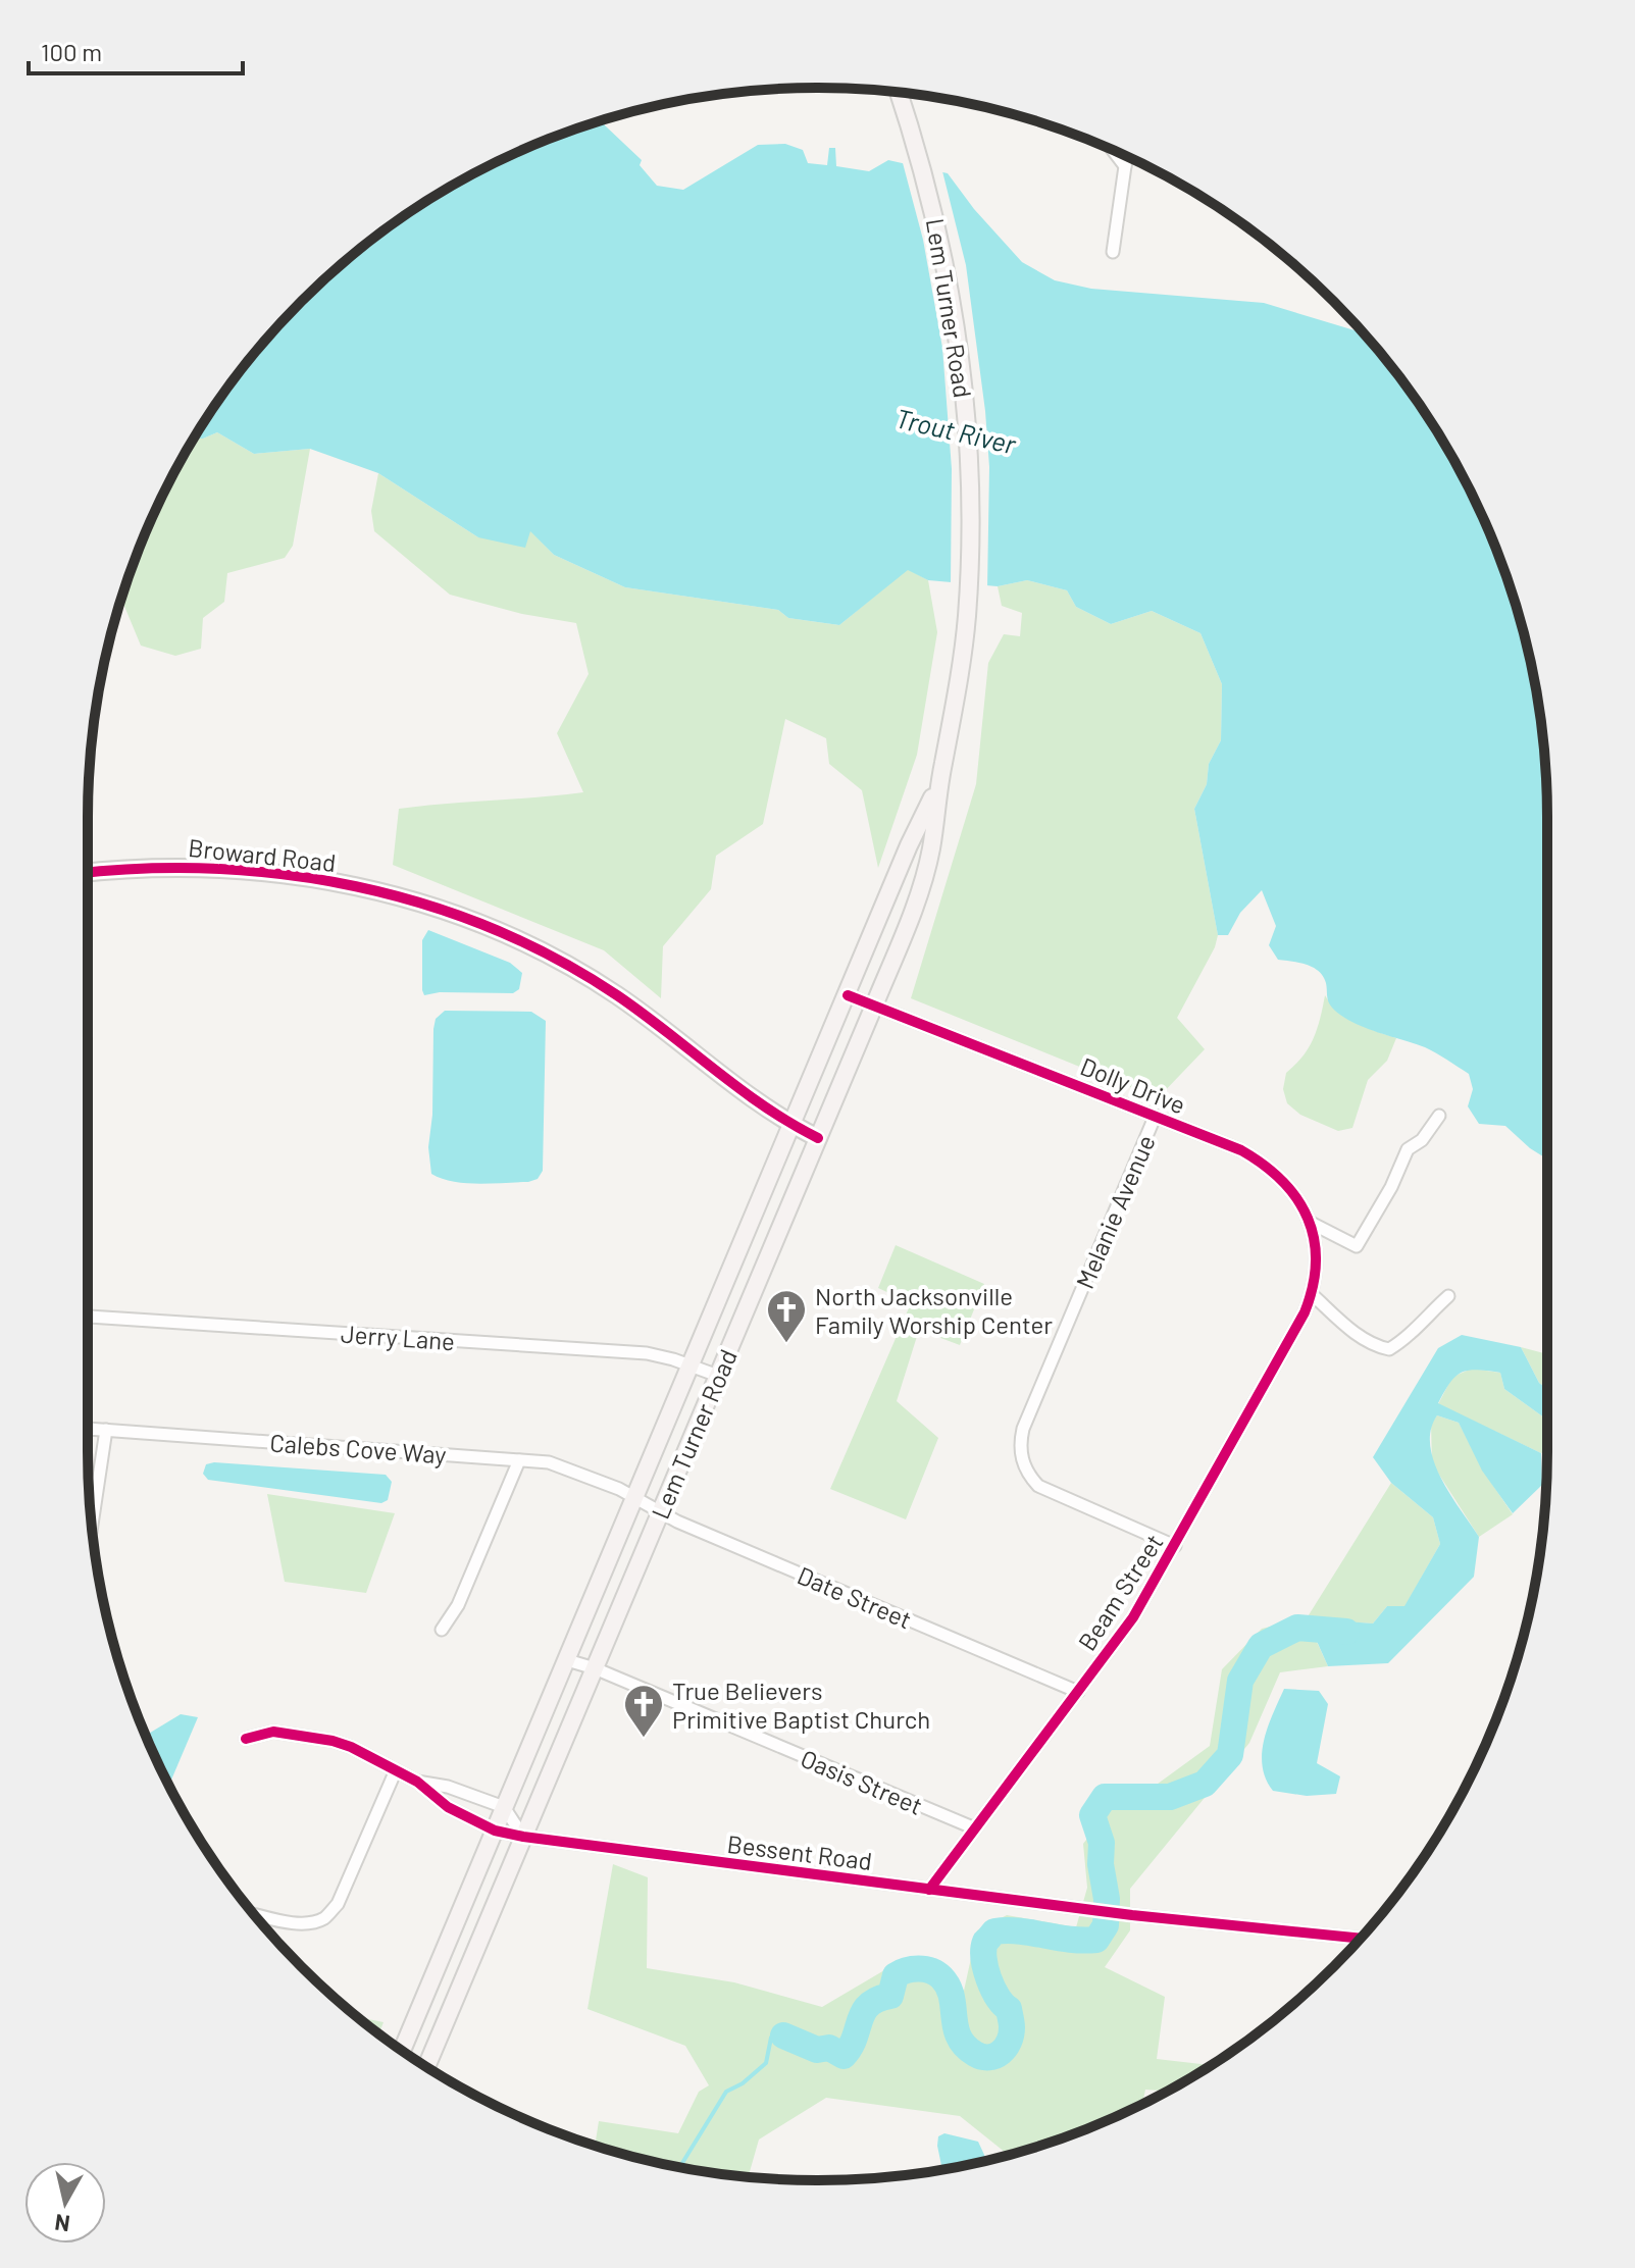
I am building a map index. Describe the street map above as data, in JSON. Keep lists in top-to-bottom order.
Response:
{
  "streets": {
    "main road": ["Lem Turner Road", "Broward Road"],
    "street": [
      "Dolly Drive",
      "Melanie Avenue",
      "Jerry Lane",
      "Calebs Cove Way",
      "Beam Street",
      "Date Street",
      "Oasis Street",
      "Bessent Road"
    ]
  },
  "crossings": [
    ["Lem Turner Road", "Broward Road"],
    ["Lem Turner Road", "Dolly Drive"],
    ["Lem Turner Road", "Jerry Lane"],
    ["Lem Turner Road", "Calebs Cove Way"],
    ["Lem Turner Road", "Date Street"],
    ["Lem Turner Road", "Oasis Street"],
    ["Lem Turner Road", "Bessent Road"],
    ["Dolly Drive", "Melanie Avenue"],
    ["Dolly Drive", "Beam Street"],
    ["Melanie Avenue", "Beam Street"],
    ["Calebs Cove Way", "Date Street"],
    ["Beam Street", "Date Street"],
    ["Beam Street", "Oasis Street"],
    ["Beam Street", "Bessent Road"]
  ],
  "water": ["Trout River"],
  "places": {
    "church": ["North Jacksonville Family Worship Center", "True Believers Primitive Baptist Church"]
  },
  "scale_bar": "100 m",
  "north": "bottom"
}
